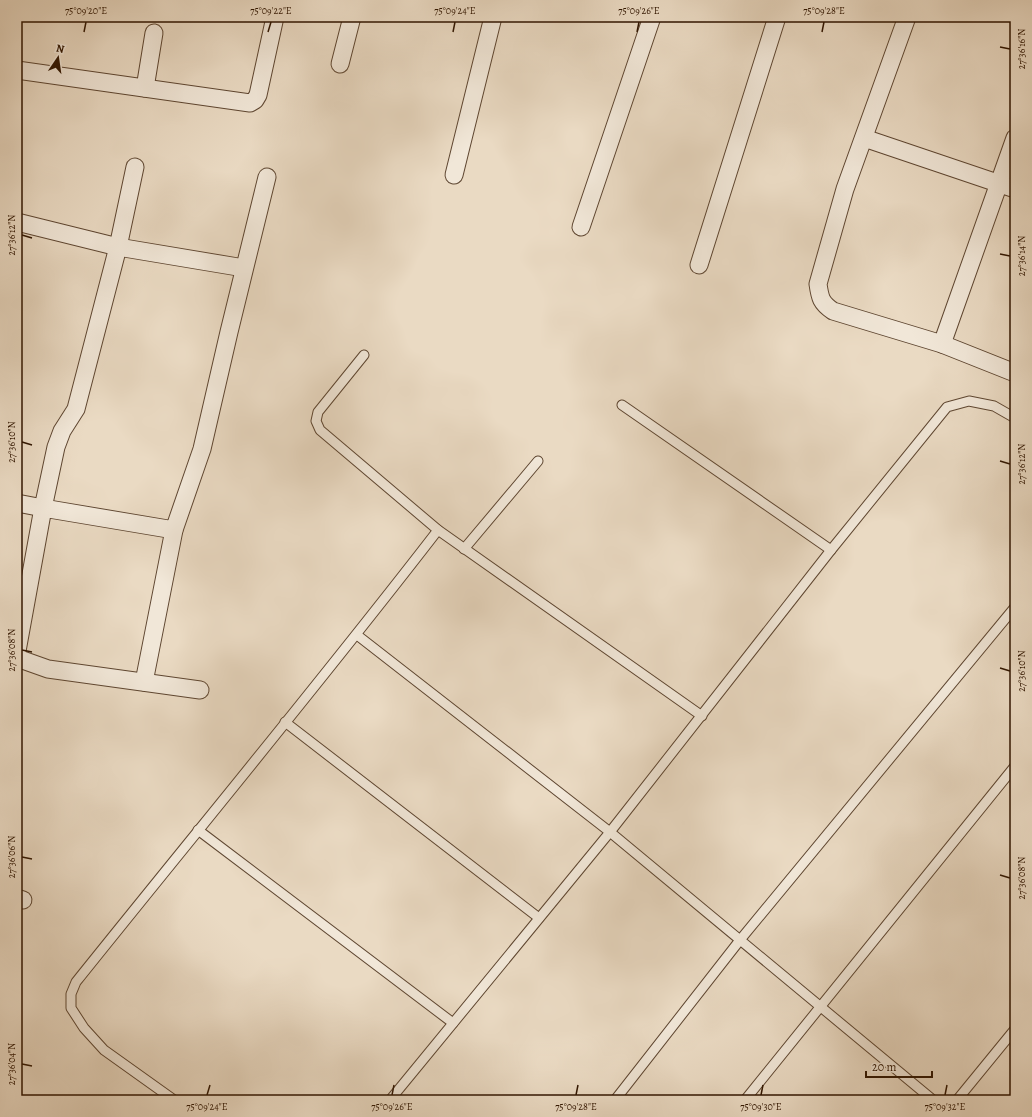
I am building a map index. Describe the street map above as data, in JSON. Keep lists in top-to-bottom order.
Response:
{
  "scale_bar": "20 m",
  "north": "top",
  "coordinates": [
    "75°09'20\"E",
    "75°09'22\"E",
    "75°09'24\"E",
    "75°09'26\"E",
    "75°09'28\"E",
    "27°36'16\"N",
    "27°36'12\"N",
    "27°36'14\"N",
    "27°36'10\"N",
    "27°36'08\"N",
    "27°36'06\"N",
    "27°36'04\"N",
    "75°09'30\"E",
    "75°09'32\"E"
  ]
}
